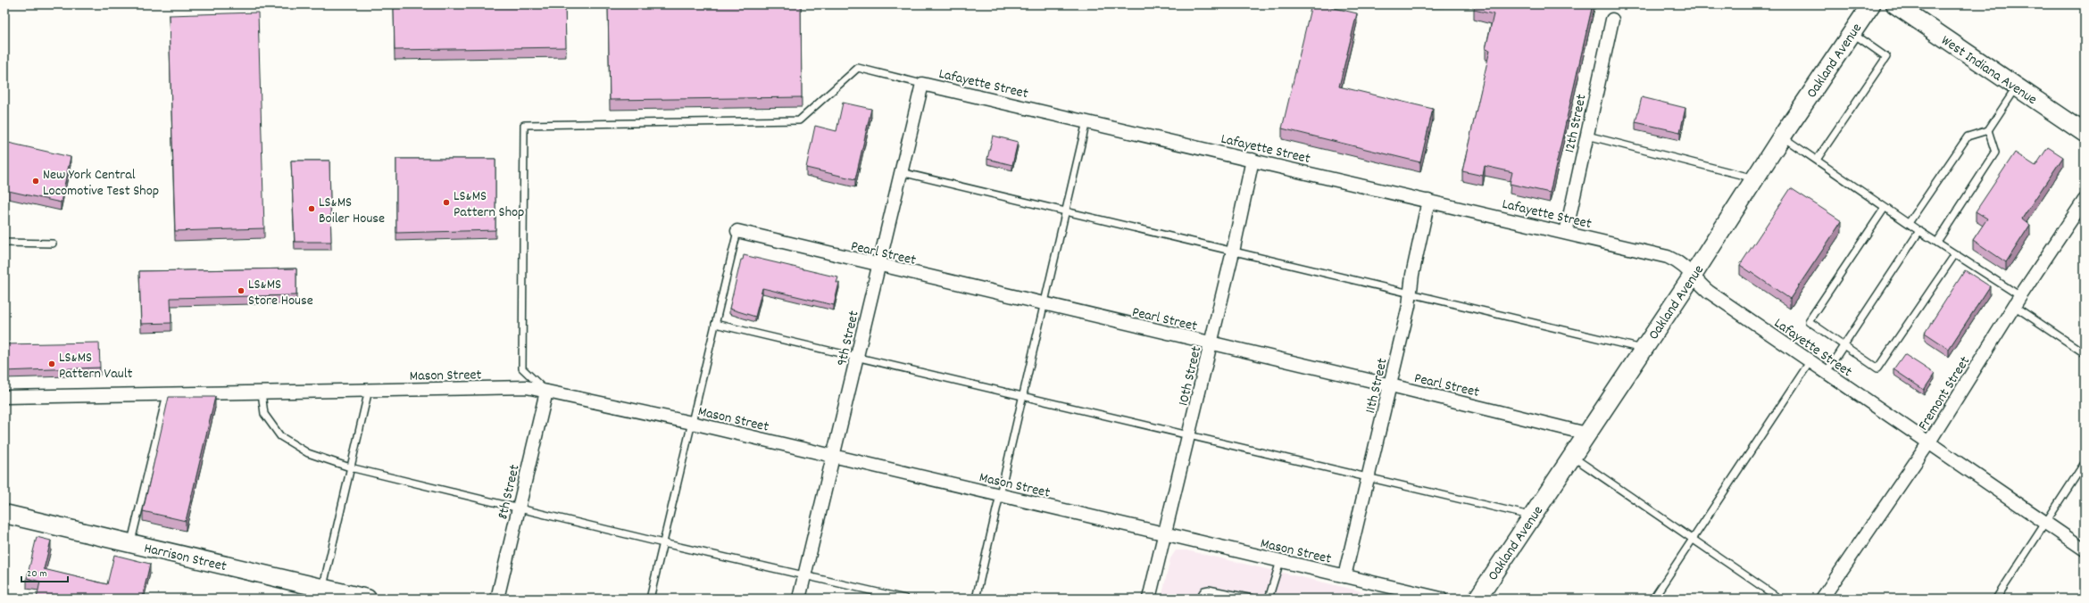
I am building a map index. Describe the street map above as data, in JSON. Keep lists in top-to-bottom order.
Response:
{
  "streets": {
    "street": [
      "Oakland Avenue",
      "West Indiana Avenue",
      "Lafayette Street",
      "12th Street",
      "Pearl Street",
      "9th Street",
      "Mason Street",
      "10th Street",
      "11th Street",
      "Fremont Street",
      "8th Street",
      "Harrison Street"
    ]
  },
  "crossings": [
    ["Oakland Avenue", "Lafayette Street"],
    ["Oakland Avenue", "Pearl Street"],
    ["Lafayette Street", "12th Street"],
    ["Lafayette Street", "9th Street"],
    ["Lafayette Street", "10th Street"],
    ["Lafayette Street", "11th Street"],
    ["Lafayette Street", "Fremont Street"],
    ["Pearl Street", "9th Street"],
    ["Pearl Street", "10th Street"],
    ["Pearl Street", "11th Street"],
    ["9th Street", "Mason Street"],
    ["Mason Street", "10th Street"],
    ["Mason Street", "11th Street"],
    ["Mason Street", "8th Street"]
  ],
  "places": [
    "New York Central Locomotive Test Shop",
    "LS&MS Pattern Shop",
    "LS&MS Boiler House",
    "LS&MS Store House",
    "LS&MS Pattern Vault"
  ],
  "scale_bar": "20 m"
}
